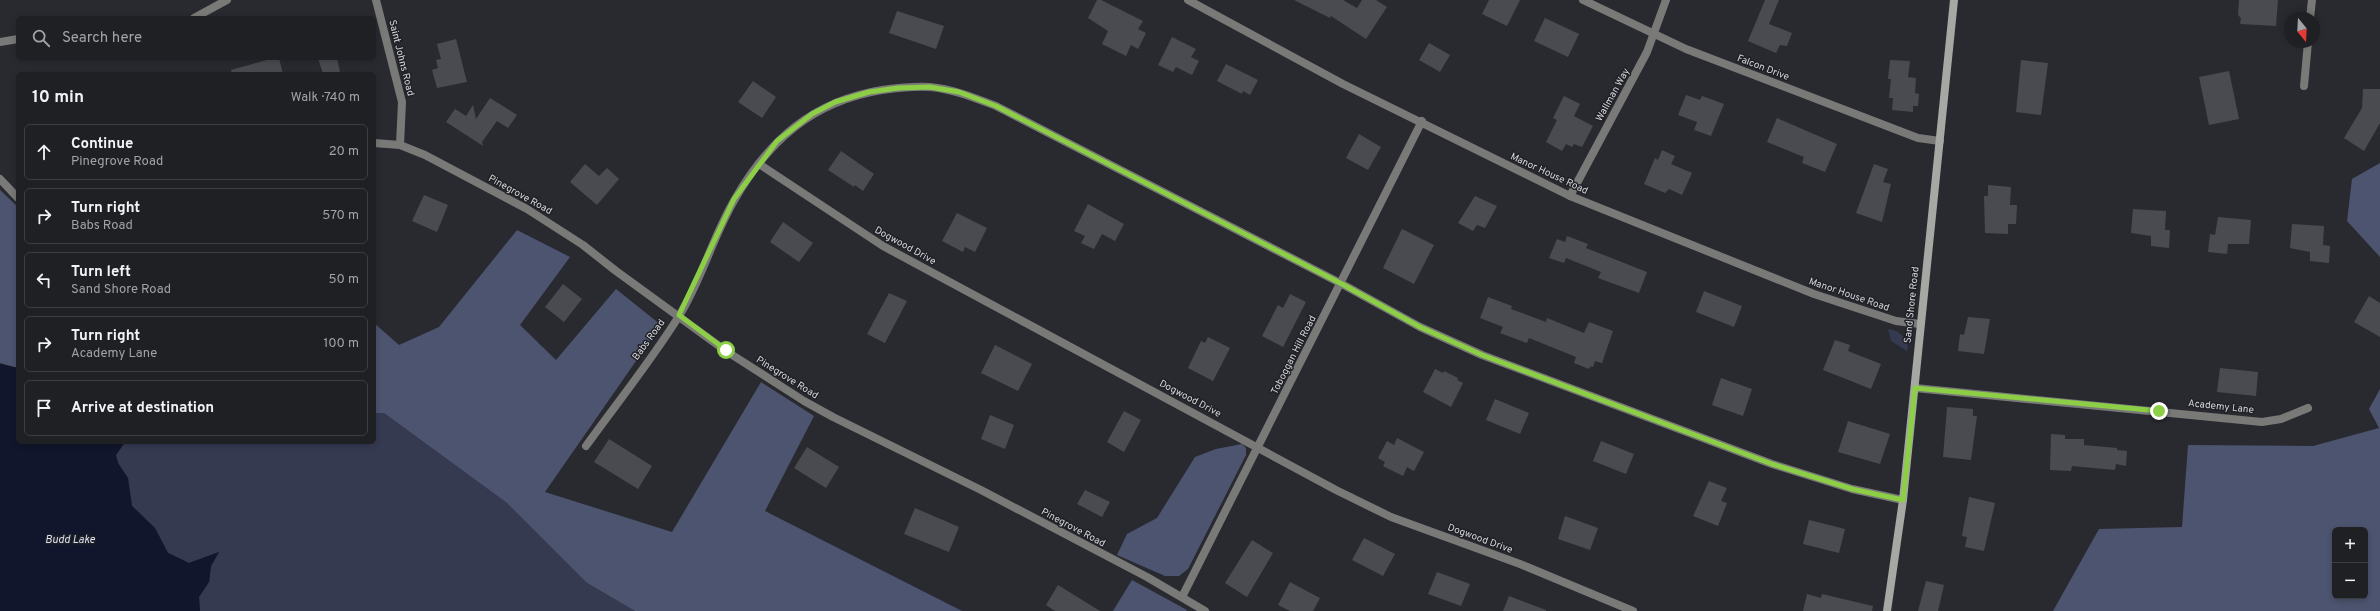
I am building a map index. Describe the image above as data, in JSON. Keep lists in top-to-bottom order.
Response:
{
  "streets": {
    "street": [
      "Saint Johns Road",
      "Falcon Drive",
      "Wallman Way",
      "Manor House Road",
      "Pinegrove Road",
      "Dogwood Drive",
      "Sand Shore Road",
      "Babs Road",
      "Toboggan Hill Road",
      "Academy Lane"
    ]
  },
  "crossings": [
    ["Saint Johns Road", "Pinegrove Road"],
    ["Falcon Drive", "Wallman Way"],
    ["Falcon Drive", "Sand Shore Road"],
    ["Wallman Way", "Manor House Road"],
    ["Manor House Road", "Sand Shore Road"],
    ["Manor House Road", "Toboggan Hill Road"],
    ["Pinegrove Road", "Babs Road"],
    ["Pinegrove Road", "Toboggan Hill Road"],
    ["Dogwood Drive", "Babs Road"],
    ["Dogwood Drive", "Toboggan Hill Road"],
    ["Sand Shore Road", "Babs Road"],
    ["Sand Shore Road", "Academy Lane"],
    ["Babs Road", "Toboggan Hill Road"]
  ],
  "water": ["Budd Lake"],
  "north": "bottom",
  "page": {
    "search": "Search here",
    "heading": ["10 min", "Walk · 740 m"],
    "list": [
      ["Continue", "Pinegrove Road", "20 m"],
      ["Turn right", "Babs Road", "570 m"],
      ["Turn left", "Sand Shore Road", "50 m"],
      ["Turn right", "Academy Lane", "100 m"],
      "Arrive at destination"
    ],
    "map_buttons": ["+", "−"]
  }
}
